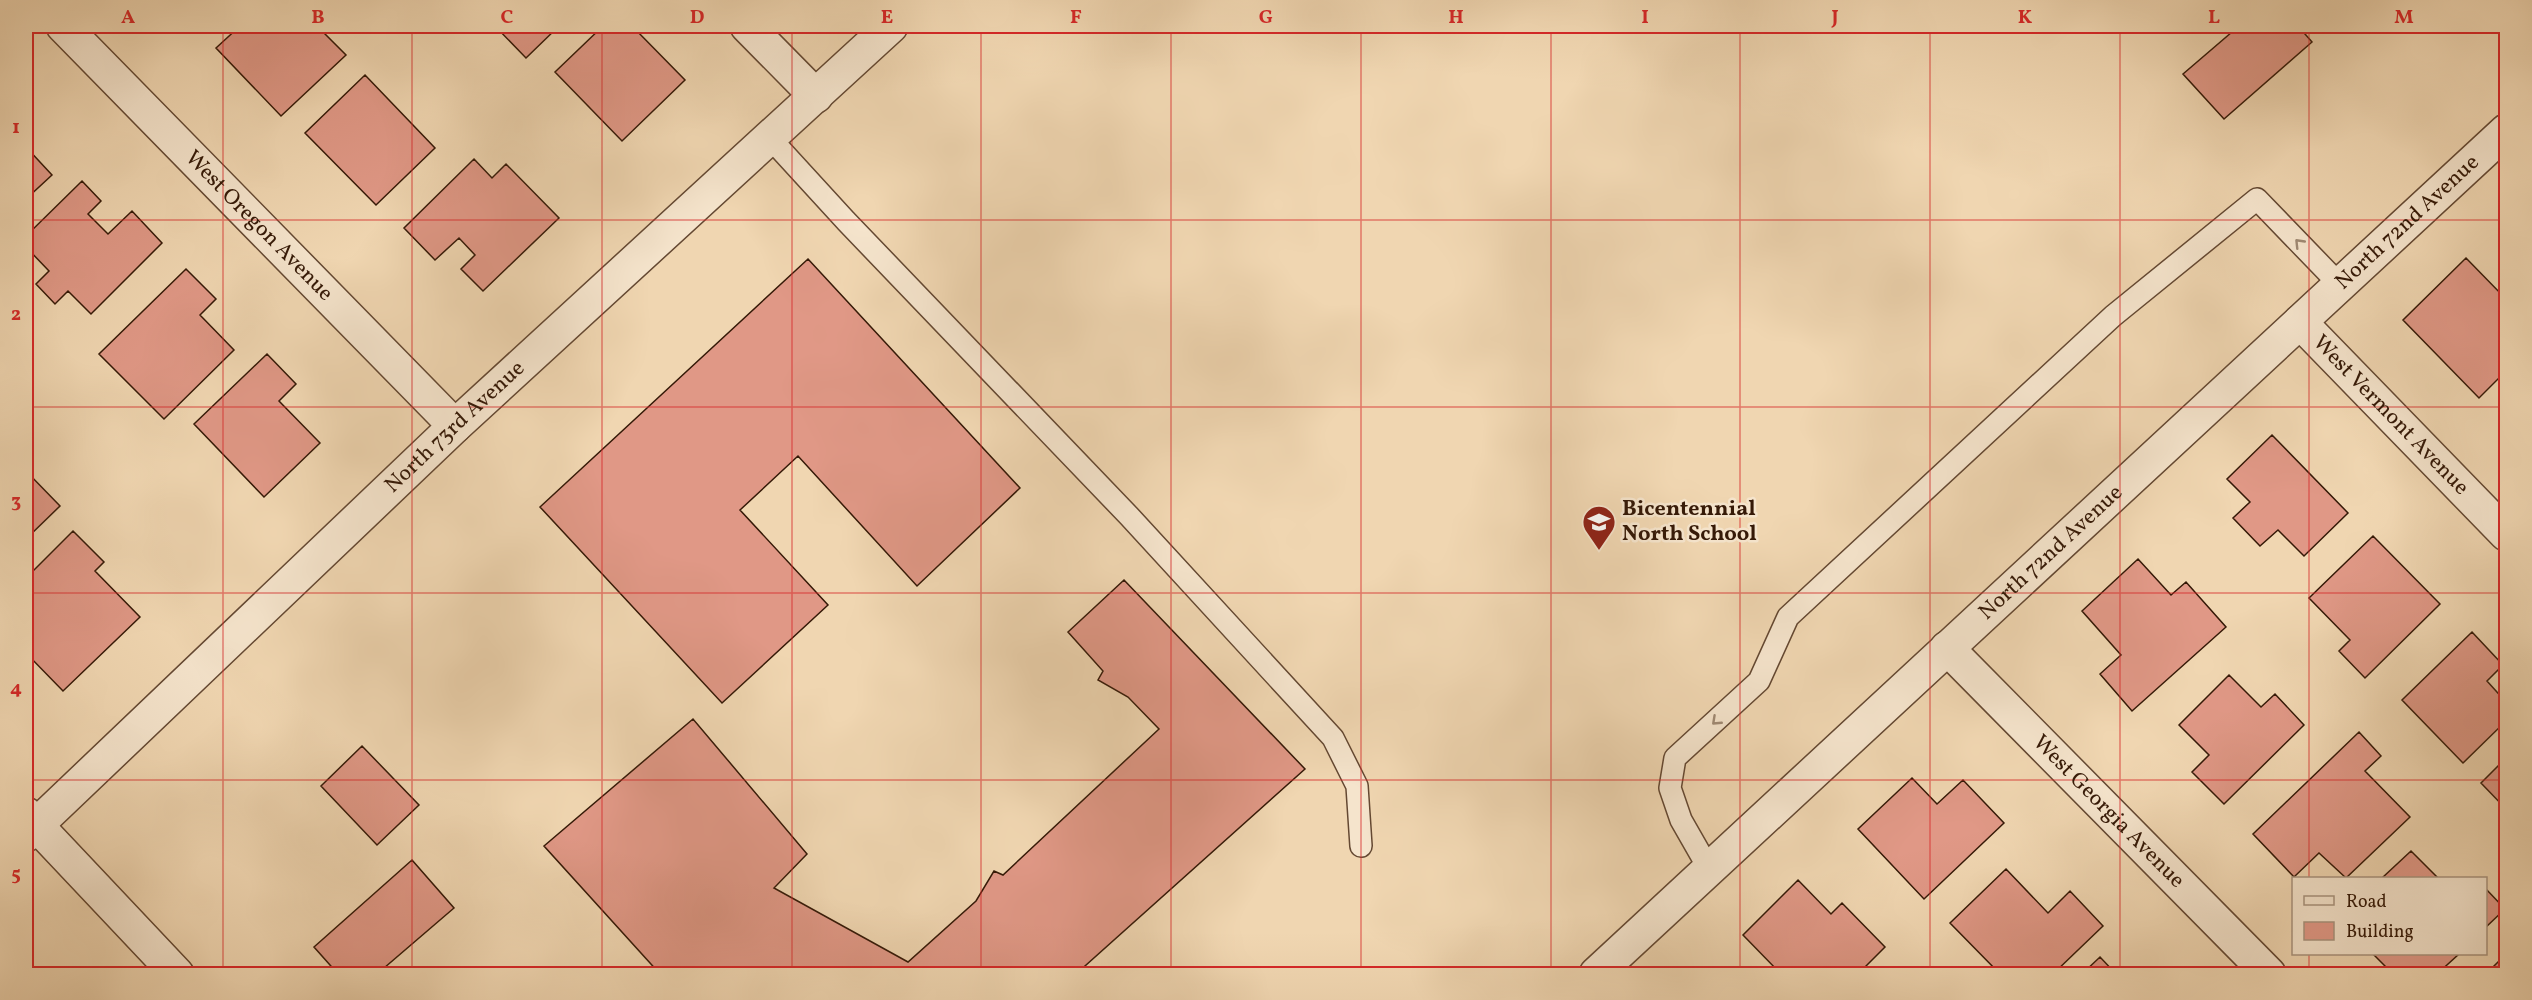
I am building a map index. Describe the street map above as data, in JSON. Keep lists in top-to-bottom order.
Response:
{
  "streets": {
    "street": [
      "North 72nd Avenue",
      "West Oregon Avenue",
      "West Vermont Avenue",
      "North 73rd Avenue",
      "West Georgia Avenue"
    ]
  },
  "crossings": [
    ["North 72nd Avenue", "West Vermont Avenue"],
    ["North 72nd Avenue", "West Georgia Avenue"],
    ["West Oregon Avenue", "North 73rd Avenue"]
  ],
  "places": {
    "school or university": ["Bicentennial North School"]
  },
  "legend": ["Road", "Building"],
  "grid": {
    "columns": [
      "A",
      "B",
      "C",
      "D",
      "E",
      "F",
      "G",
      "H",
      "I",
      "J",
      "K",
      "L",
      "M"
    ],
    "rows": [
      "1",
      "2",
      "3",
      "4",
      "5"
    ]
  }
}
